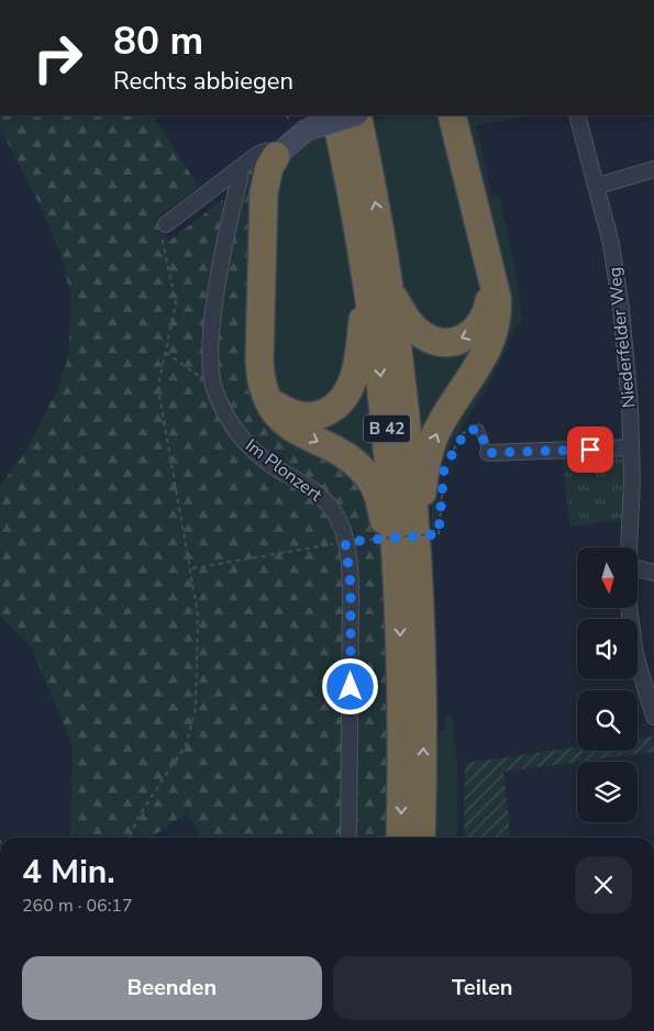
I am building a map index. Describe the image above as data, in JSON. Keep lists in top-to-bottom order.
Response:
{
  "streets": {
    "highway": ["B 42"],
    "street": ["Niederfelder Weg", "Im Plonzert"]
  },
  "north": "bottom",
  "page": {
    "turn": ["80 m", "Rechts abbiegen"],
    "heading": ["4 Min.", "260 m · 06:17"],
    "buttons": ["Beenden", "Teilen"]
  }
}
